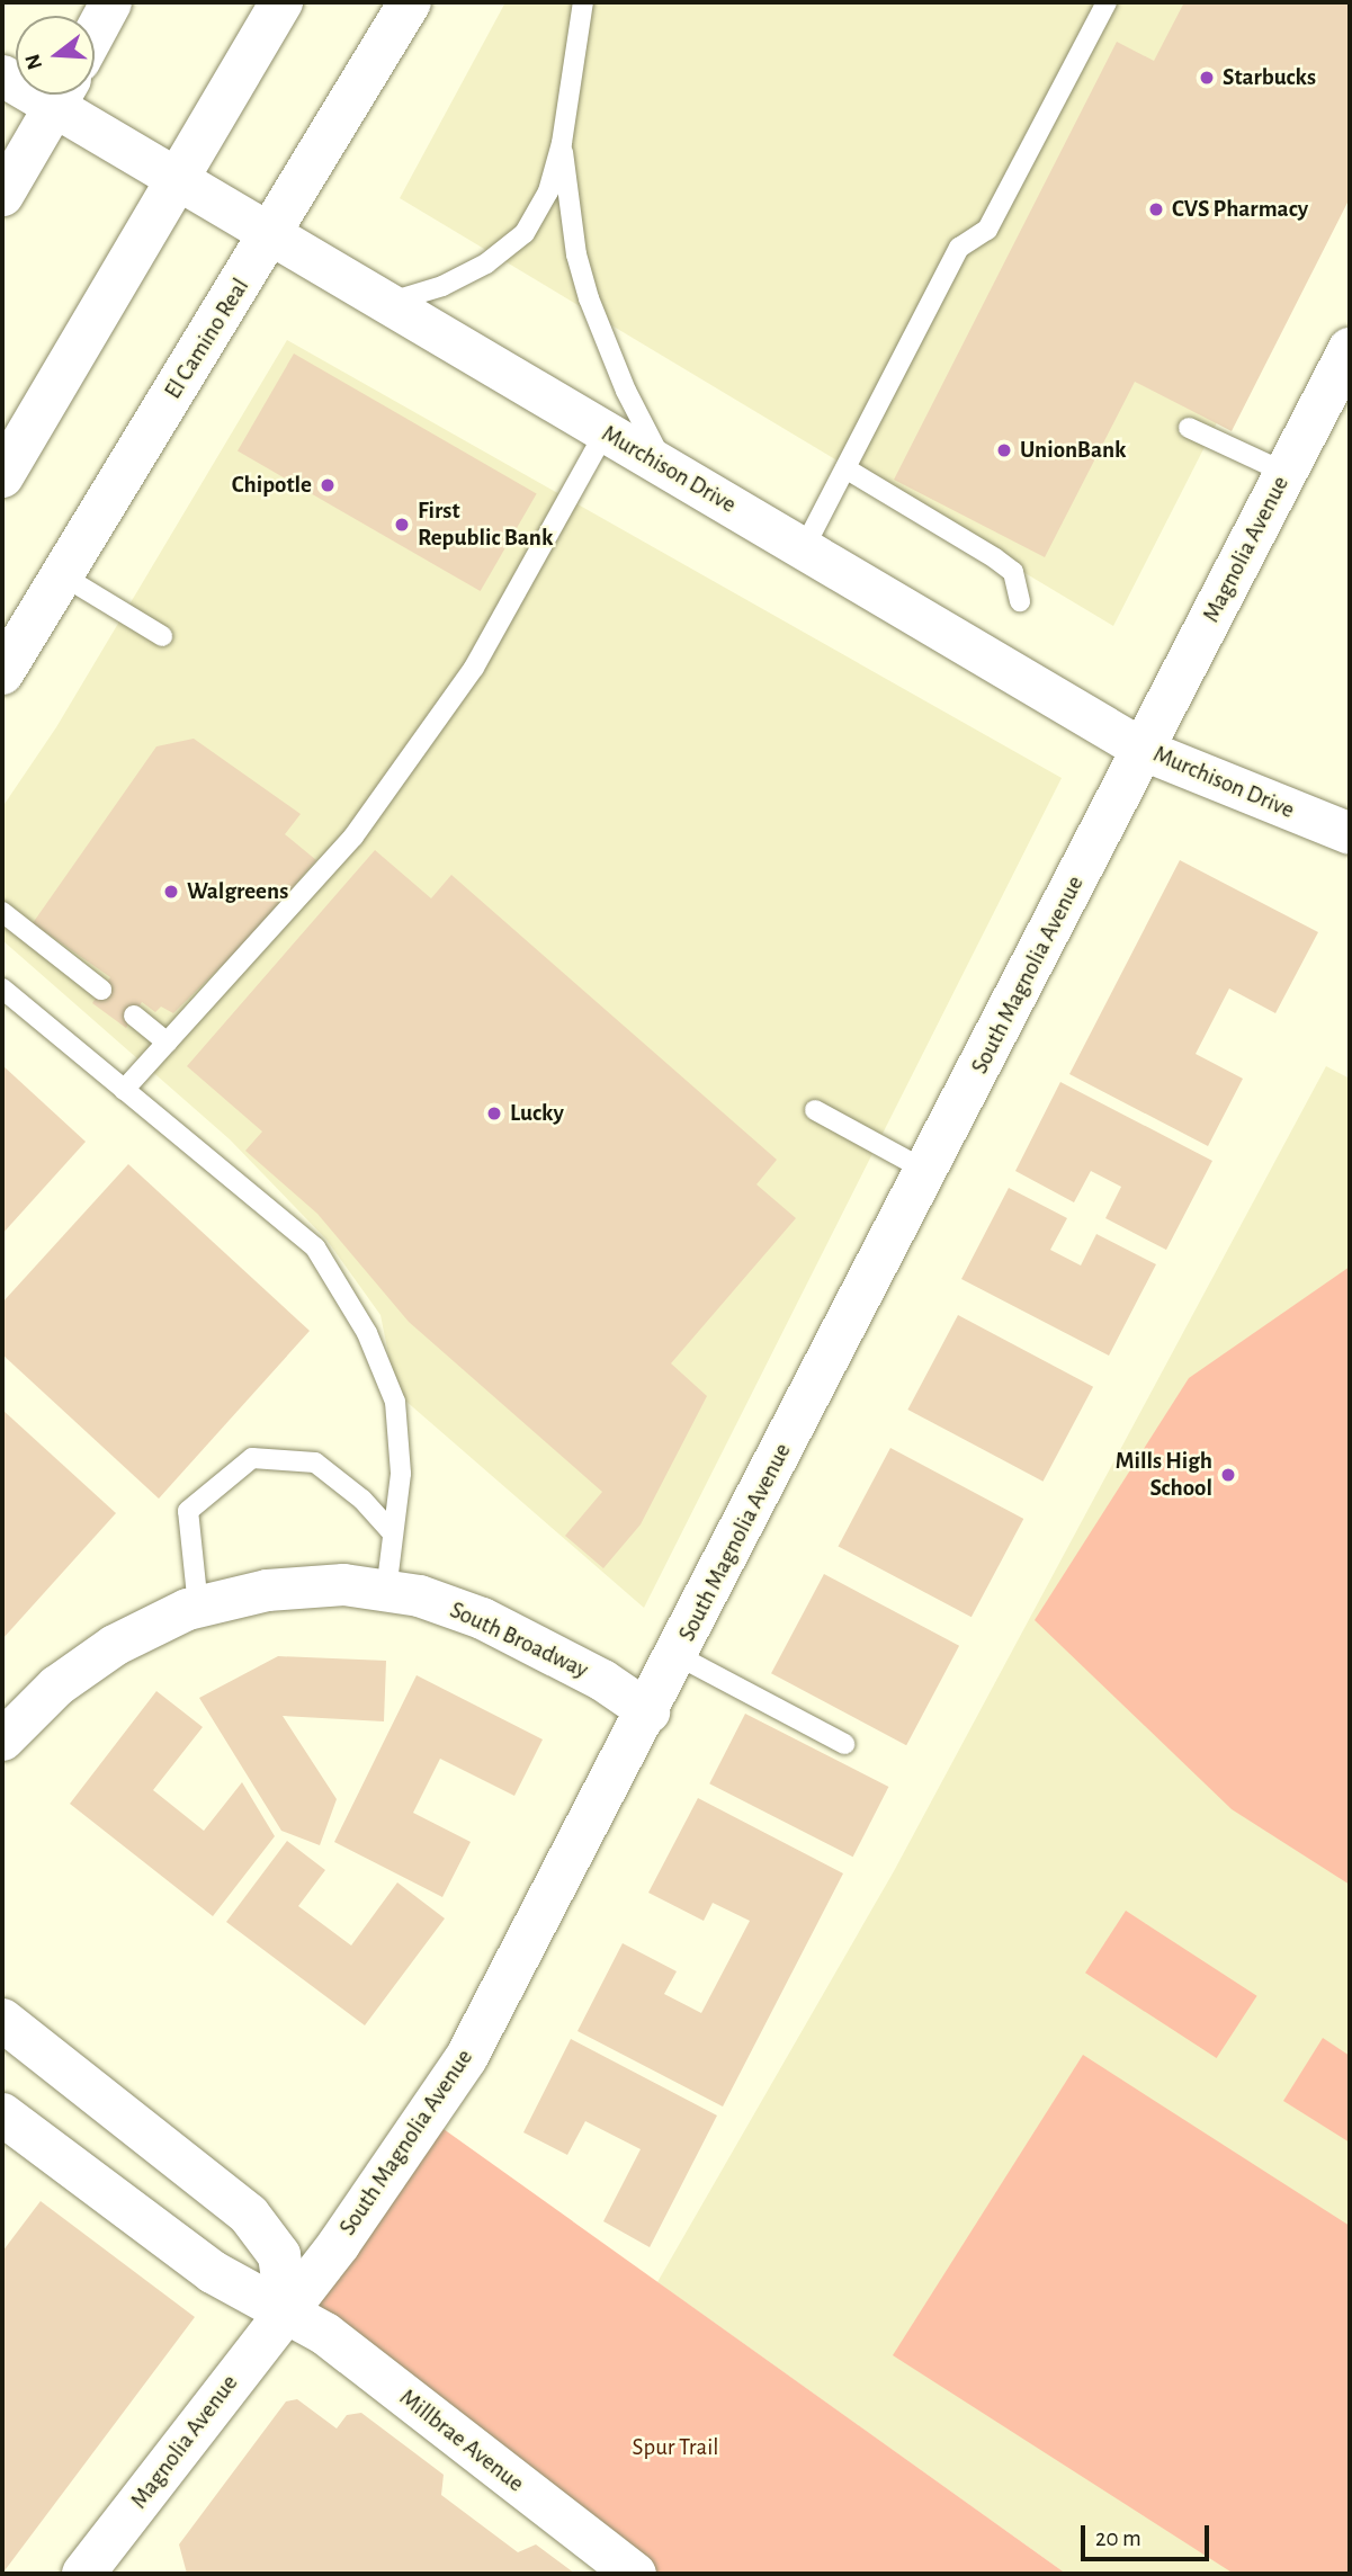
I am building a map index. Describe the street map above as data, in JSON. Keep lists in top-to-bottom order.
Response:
{
  "streets": {
    "main road": [
      "El Camino Real",
      "Magnolia Avenue",
      "South Magnolia Avenue",
      "Millbrae Avenue"
    ],
    "street": ["Murchison Drive", "South Broadway"]
  },
  "crossings": [
    ["El Camino Real", "Murchison Drive"],
    ["Murchison Drive", "Magnolia Avenue"],
    ["Murchison Drive", "South Magnolia Avenue"],
    ["Magnolia Avenue", "South Magnolia Avenue"],
    ["Magnolia Avenue", "Millbrae Avenue"],
    ["South Magnolia Avenue", "South Broadway"],
    ["South Magnolia Avenue", "Millbrae Avenue"]
  ],
  "parks": ["Spur Trail"],
  "places": [
    "Starbucks",
    "CVS Pharmacy",
    "UnionBank",
    "Chipotle",
    "First Republic Bank",
    "Walgreens",
    "Lucky",
    "Mills High School"
  ],
  "scale_bar": "20 m",
  "north": "left"
}
